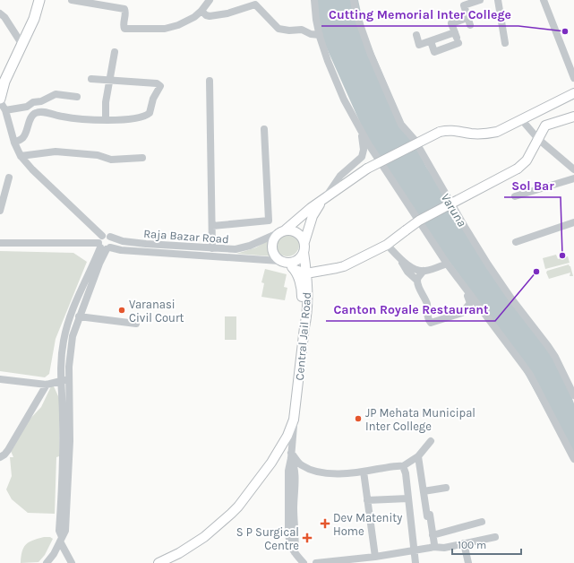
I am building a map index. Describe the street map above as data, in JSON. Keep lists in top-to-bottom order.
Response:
{
  "streets": {
    "main road": ["Central Jail Road"],
    "street": ["Raja Bazar Road"]
  },
  "crossings": [
    ["Raja Bazar Road", "Central Jail Road"]
  ],
  "water": ["Varuna"],
  "places": {
    "other": [
      "Cutting Memorial Inter College",
      "Sol Bar",
      "Canton Royale Restaurant",
      "Varanasi Civil Court",
      "JP Mehata Municipal Inter College"
    ],
    "health": ["Dev Matenity Home", "S P Surgical Centre"]
  },
  "scale_bar": "100 m"
}
